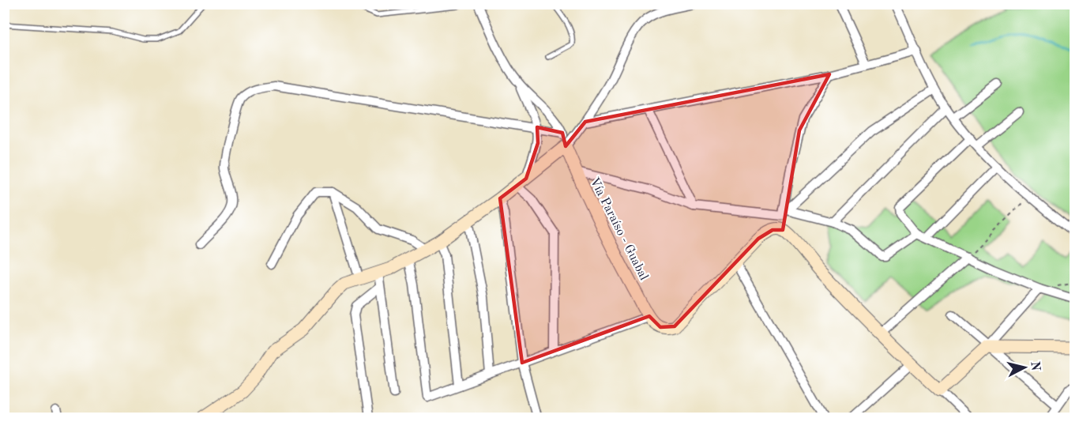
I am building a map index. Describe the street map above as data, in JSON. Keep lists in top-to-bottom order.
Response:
{
  "streets": {
    "street": ["Vía Paraíso - Guabal"]
  },
  "north": "right"
}
